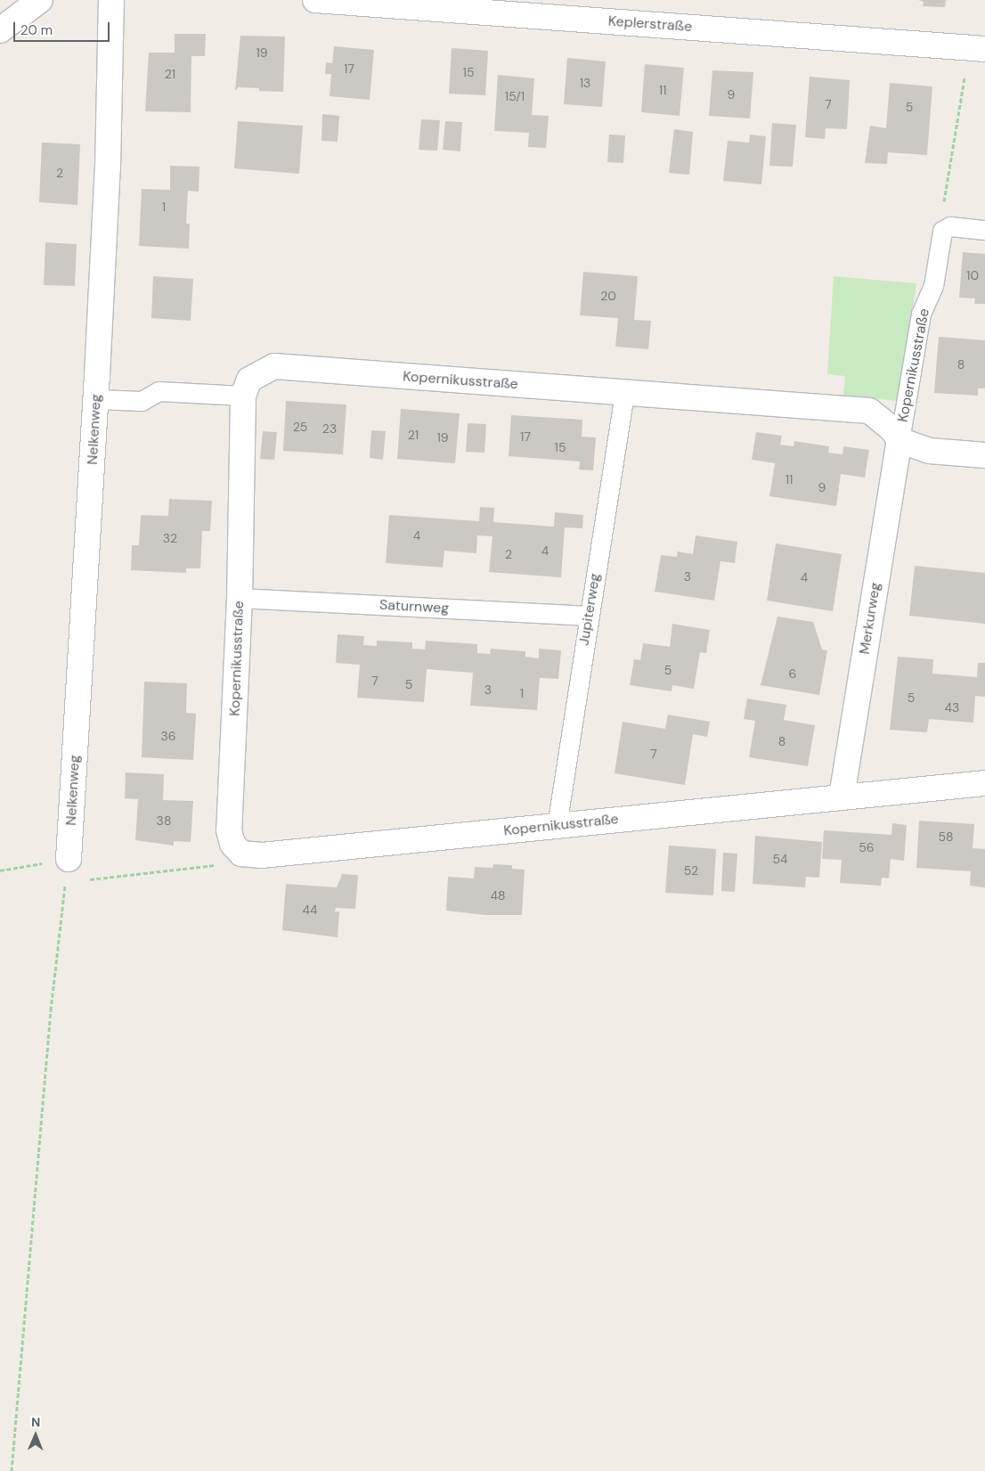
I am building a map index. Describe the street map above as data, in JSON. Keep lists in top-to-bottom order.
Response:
{
  "streets": {
    "street": [
      "Keplerstraße",
      "Kopernikusstraße",
      "Nelkenweg",
      "Merkurweg"
    ],
    "lane": ["Saturnweg", "Jupiterweg"]
  },
  "crossings": [
    ["Kopernikusstraße", "Saturnweg"],
    ["Kopernikusstraße", "Jupiterweg"],
    ["Kopernikusstraße", "Merkurweg"],
    ["Saturnweg", "Jupiterweg"]
  ],
  "house_numbers": [
    "19",
    "17",
    "15",
    "21",
    "13",
    "11",
    "9",
    "15/1",
    "7",
    "5",
    "2",
    "1",
    "10",
    "20",
    "8",
    "25",
    "23",
    "21",
    "17",
    "19",
    "15",
    "11",
    "9",
    "4",
    "32",
    "4",
    "2",
    "3",
    "4",
    "5",
    "6",
    "7",
    "5",
    "3",
    "1",
    "5",
    "43",
    "36",
    "8",
    "7",
    "38",
    "58",
    "56",
    "54",
    "52",
    "48",
    "44"
  ],
  "scale_bar": "20 m",
  "north": "top"
}
